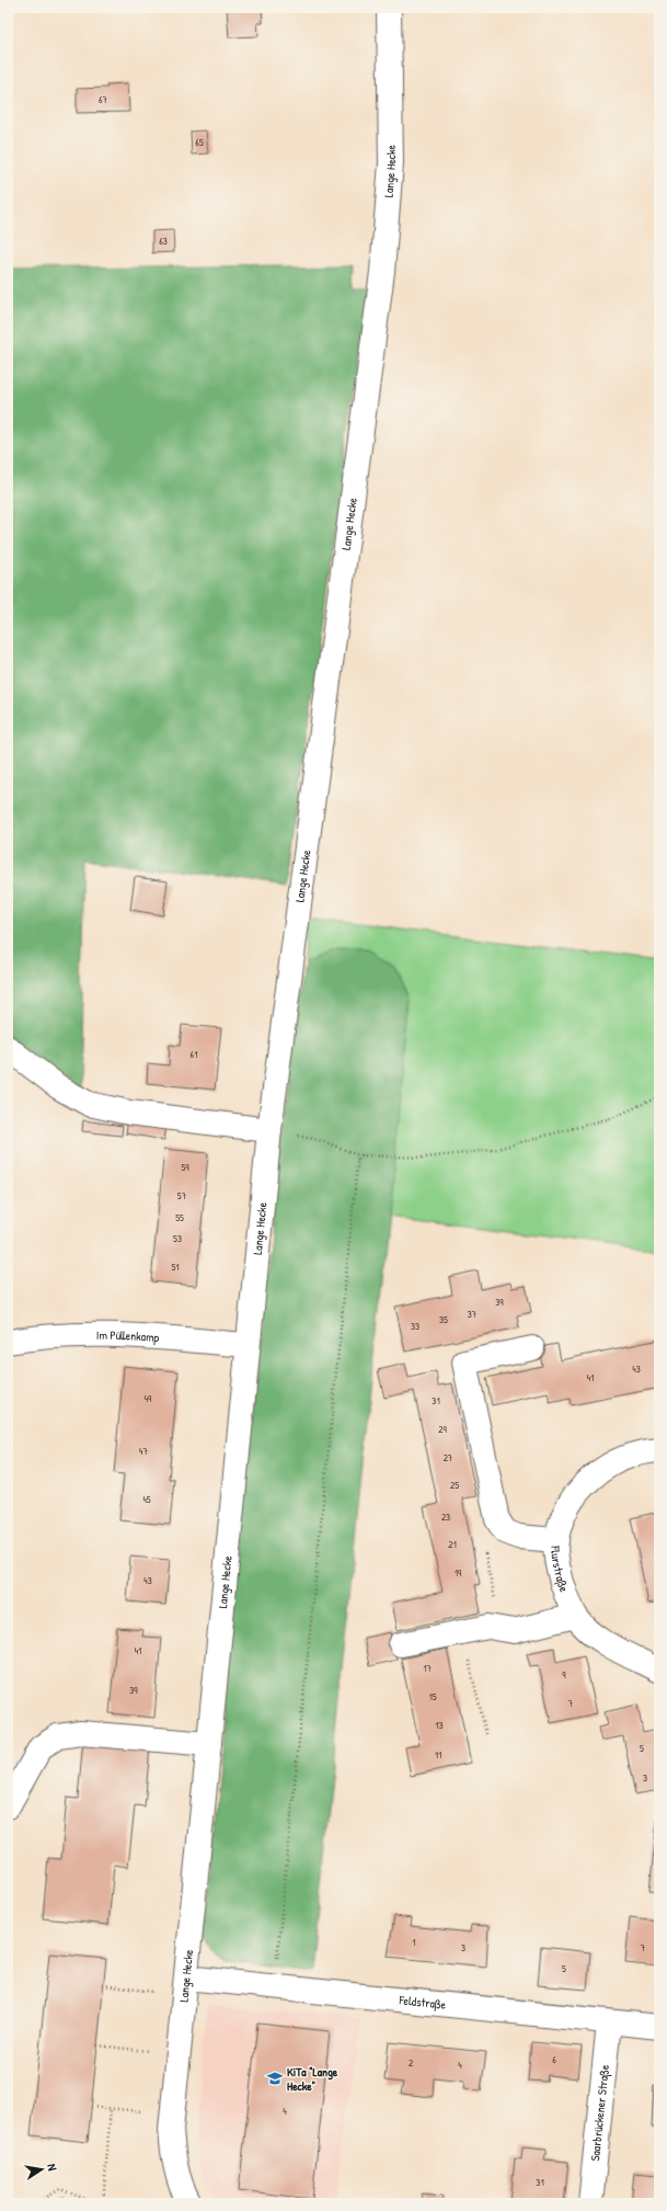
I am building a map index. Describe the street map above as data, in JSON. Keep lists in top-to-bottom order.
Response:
{
  "streets": {
    "street": [
      "Lange Hecke",
      "Im Püllenkamp",
      "Flurstraße",
      "Feldstraße",
      "Saarbrückener Straße"
    ]
  },
  "crossings": [
    ["Lange Hecke", "Im Püllenkamp"],
    ["Lange Hecke", "Feldstraße"],
    ["Feldstraße", "Saarbrückener Straße"]
  ],
  "places": {
    "school or university": ["KiTa \"Lange Hecke\""]
  },
  "house_numbers": [
    "67",
    "65",
    "63",
    "61",
    "59",
    "57",
    "55",
    "53",
    "51",
    "39",
    "37",
    "35",
    "33",
    "43",
    "41",
    "49",
    "31",
    "29",
    "47",
    "27",
    "25",
    "45",
    "23",
    "21",
    "19",
    "43",
    "41",
    "17",
    "9",
    "39",
    "15",
    "7",
    "13",
    "5",
    "11",
    "3",
    "1",
    "3",
    "7",
    "5",
    "6",
    "2",
    "4",
    "4",
    "31"
  ],
  "north": "right"
}
